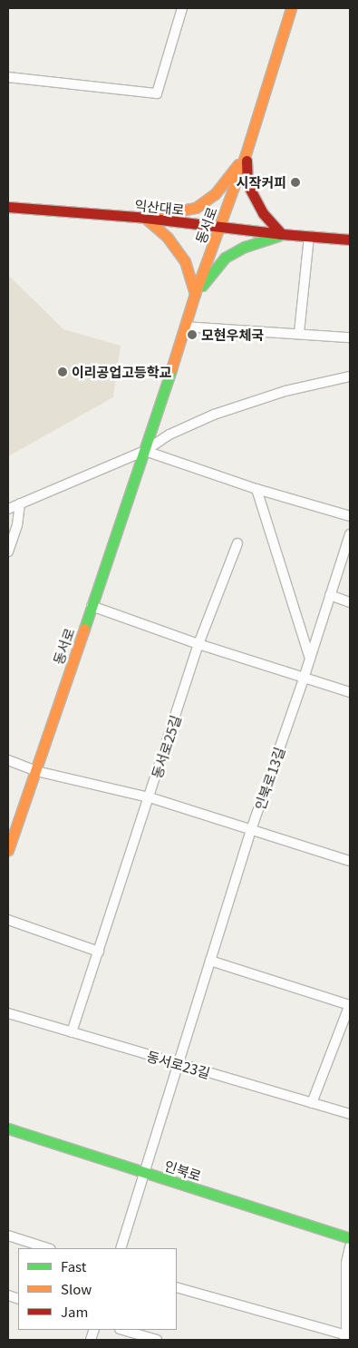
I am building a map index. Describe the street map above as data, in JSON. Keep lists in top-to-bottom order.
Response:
{
  "streets": {
    "street": [
      "익산대로",
      "동서로",
      "동서로25길",
      "인북로13길",
      "동서로23길",
      "인북로"
    ]
  },
  "crossings": [
    ["익산대로", "동서로"],
    ["동서로25길", "동서로23길"],
    ["인북로13길", "동서로23길"],
    ["인북로13길", "인북로"]
  ],
  "places": ["시작커피", "모현우체국", "이리공업고등학교"],
  "legend": ["Fast", "Slow", "Jam"]
}
